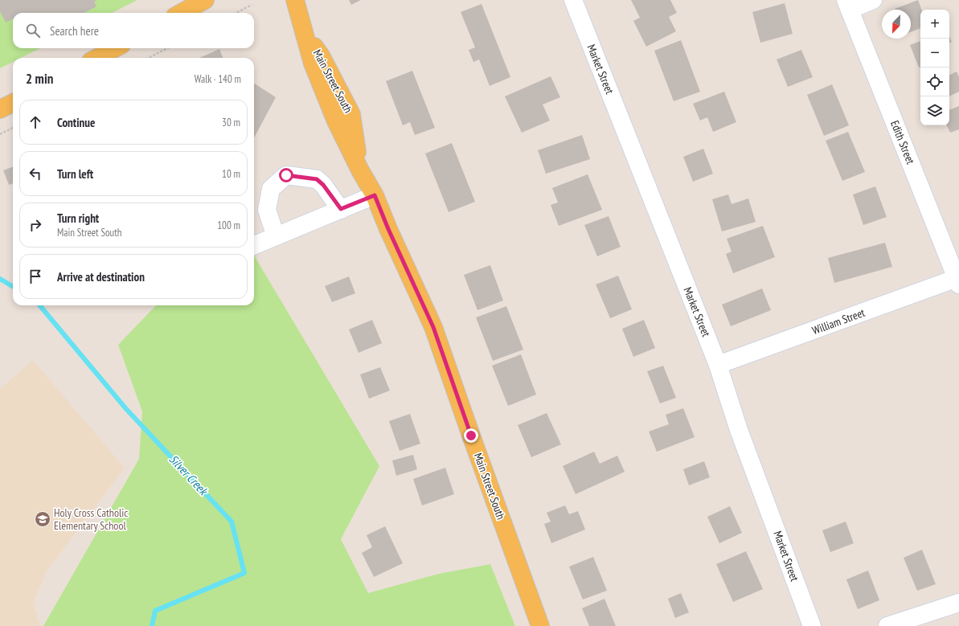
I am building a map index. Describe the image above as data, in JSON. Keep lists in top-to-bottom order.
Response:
{
  "streets": {
    "main road": ["Main Street South"],
    "street": ["Market Street", "Edith Street", "William Street"]
  },
  "crossings": [
    ["Market Street", "William Street"],
    ["Edith Street", "William Street"]
  ],
  "water": ["Silver Creek"],
  "places": {
    "school or university": ["Holy Cross Catholic Elementary School"]
  },
  "north": "bottom left",
  "page": {
    "map_buttons": ["+", "−"],
    "search": "Search here",
    "heading": ["2 min", "Walk · 140 m"],
    "list": [
      ["Continue", "30 m"],
      ["Turn left", "10 m"],
      ["Turn right", "Main Street South", "100 m"],
      "Arrive at destination"
    ]
  }
}
